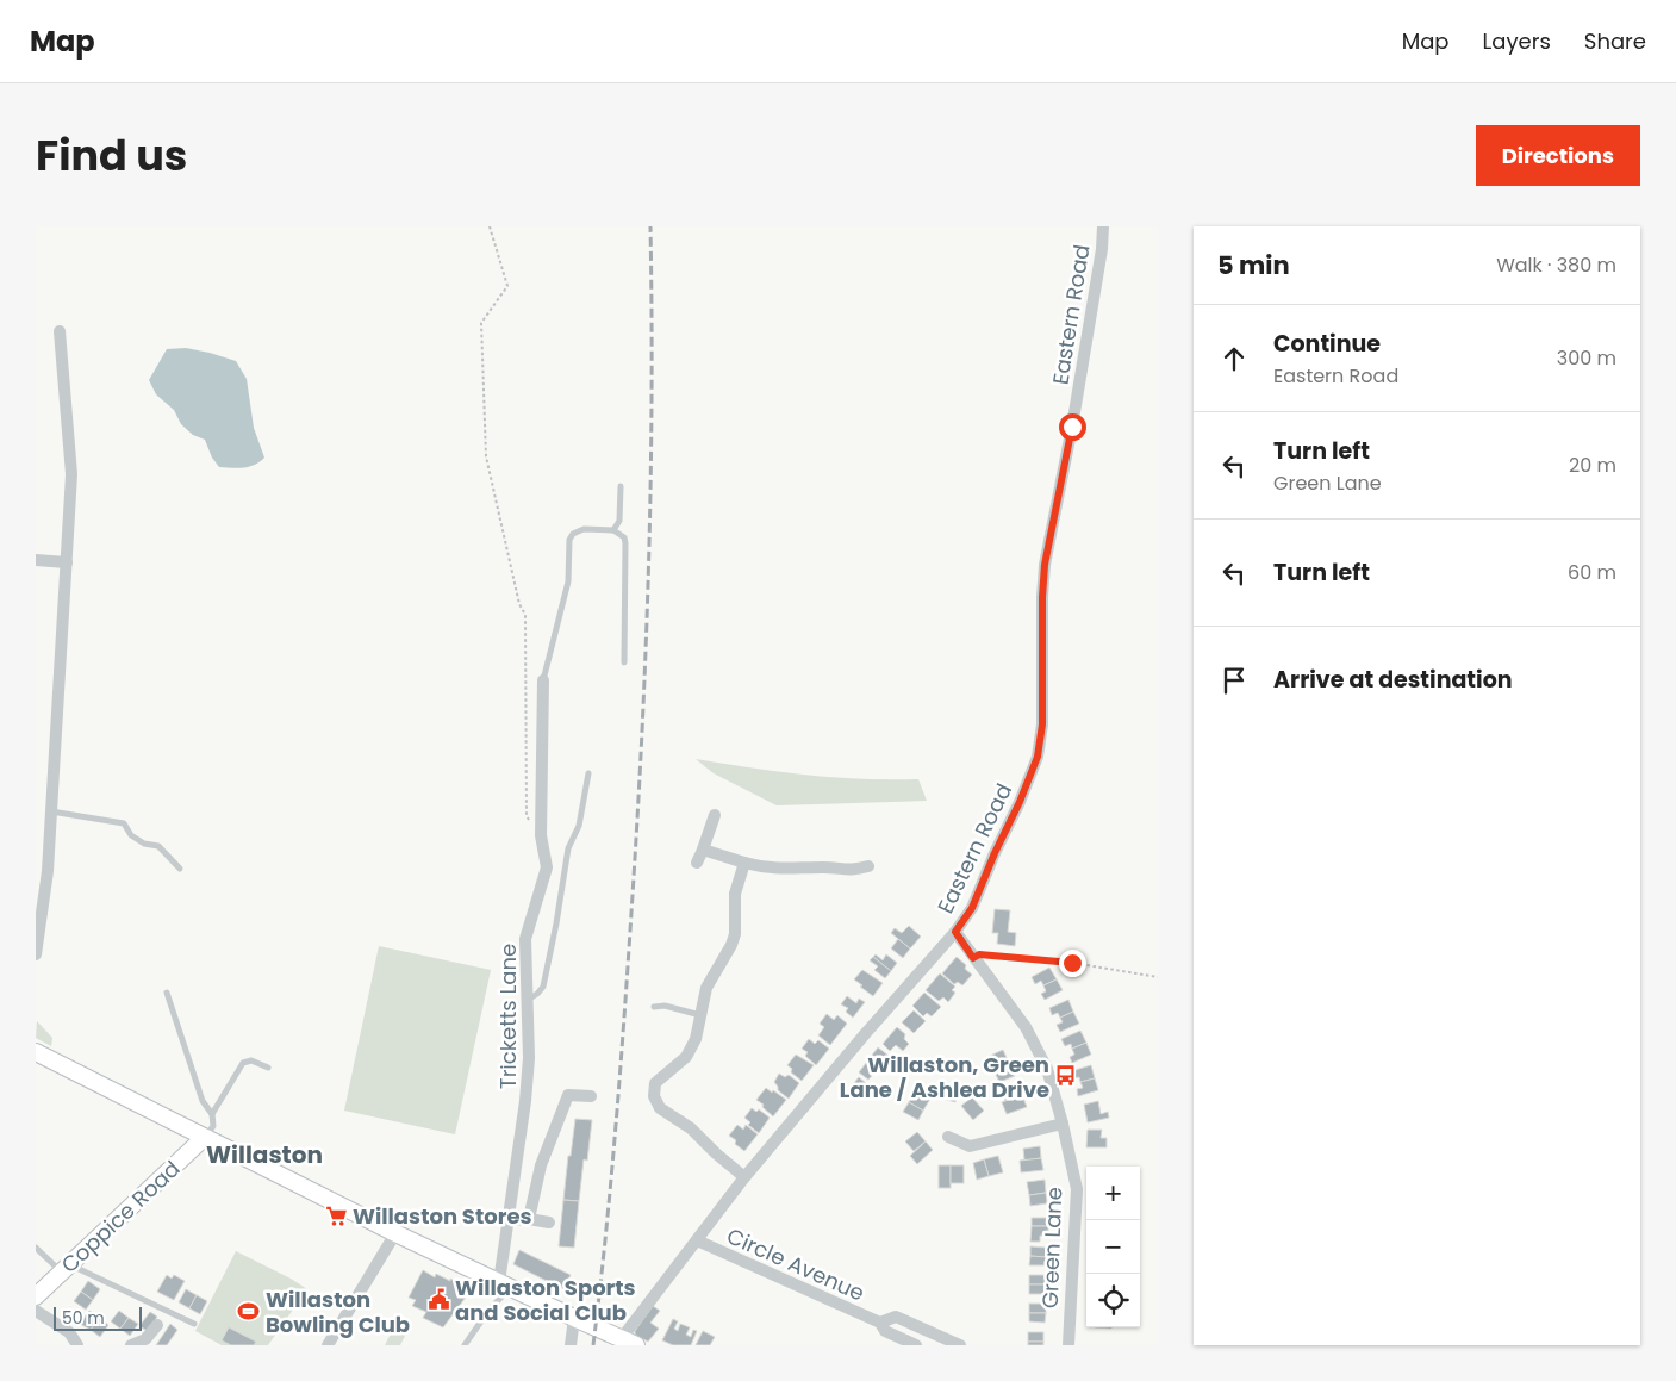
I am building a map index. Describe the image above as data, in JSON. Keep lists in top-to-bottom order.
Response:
{
  "streets": {
    "street": [
      "Eastern Road",
      "Tricketts Lane",
      "Coppice Road",
      "Green Lane",
      "Circle Avenue"
    ]
  },
  "crossings": [
    ["Eastern Road", "Green Lane"],
    ["Eastern Road", "Circle Avenue"]
  ],
  "districts": ["Willaston"],
  "places": {
    "bus stop": ["Willaston, Green Lane / Ashlea Drive"],
    "supermarket": ["Willaston Stores"],
    "public building": ["Willaston Sports and Social Club"],
    "sports": ["Willaston Bowling Club"]
  },
  "scale_bar": "50 m",
  "page": {
    "header": "Map",
    "nav": ["Map", "Layers", "Share"],
    "title": "Find us",
    "buttons": "Directions",
    "heading": ["5 min", "Walk · 380 m"],
    "list": [
      ["Continue", "Eastern Road", "300 m"],
      ["Turn left", "Green Lane", "20 m"],
      ["Turn left", "60 m"],
      "Arrive at destination"
    ],
    "map_buttons": ["+", "−"],
    "scale": "50 m"
  }
}
